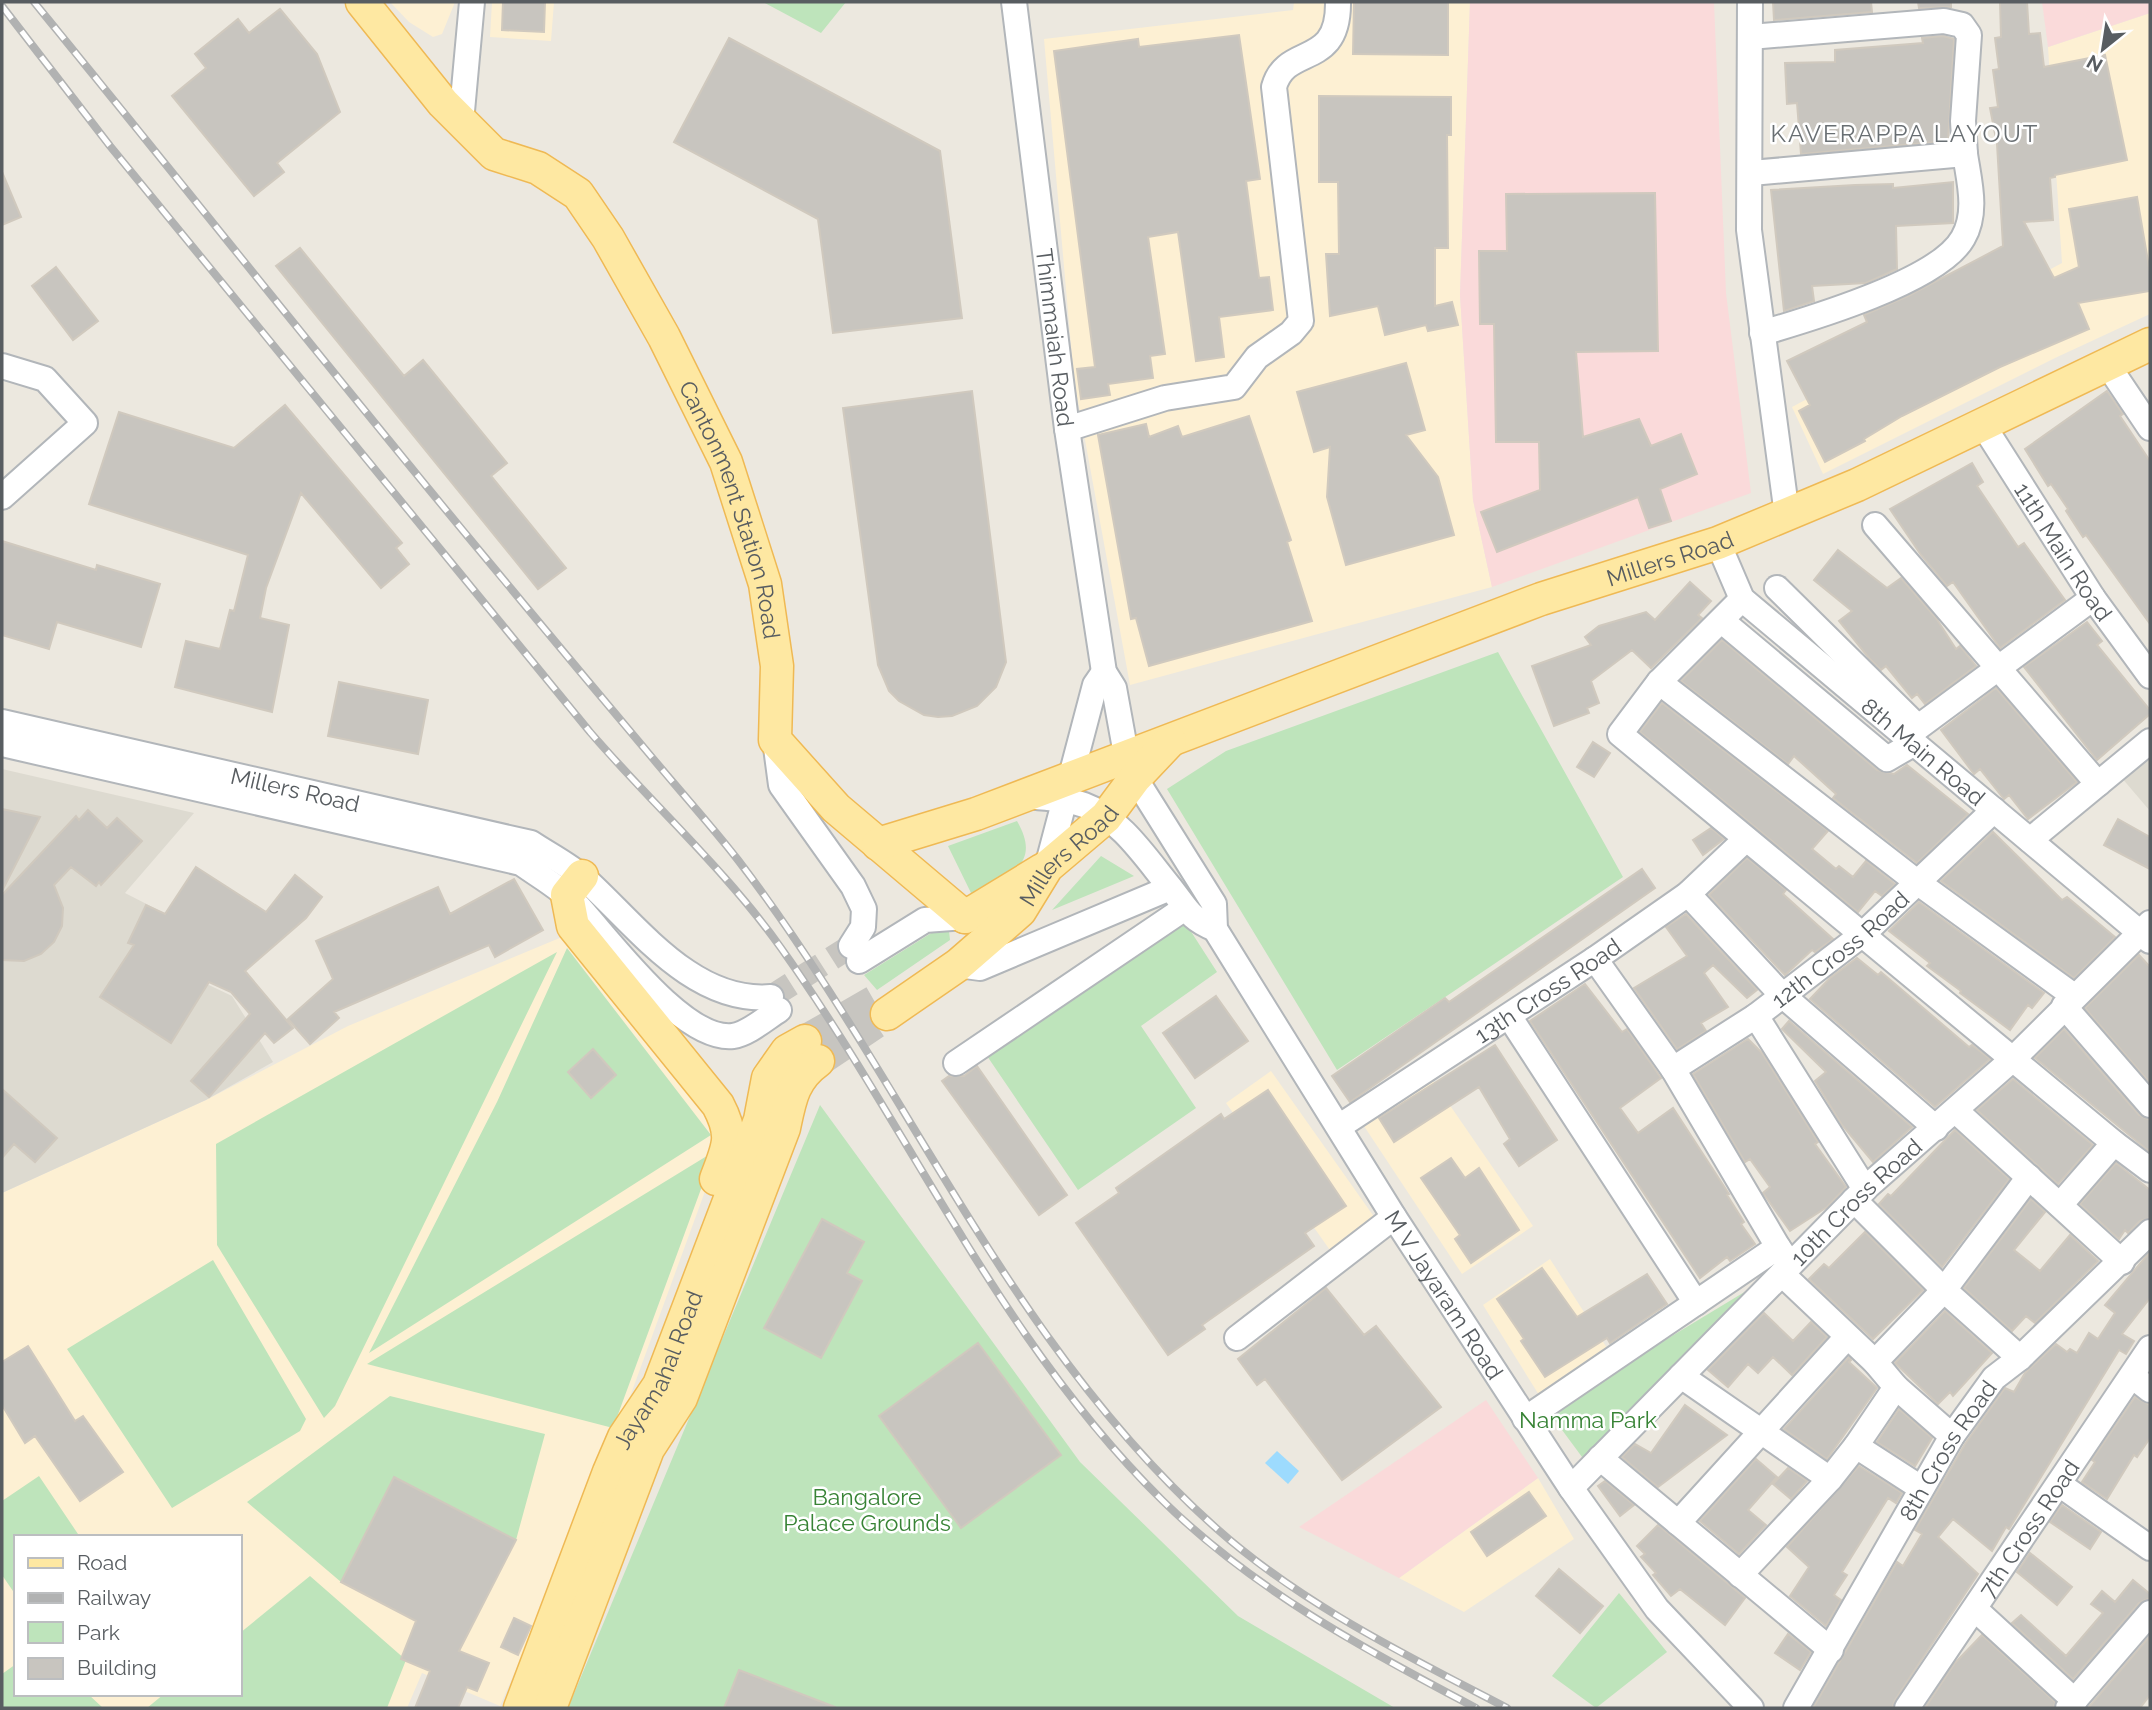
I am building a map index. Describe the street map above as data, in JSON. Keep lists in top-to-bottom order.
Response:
{
  "streets": {
    "main road": ["Cantonment Station Road", "Millers Road", "Jayamahal Road"],
    "street": [
      "Thimmaiah Road",
      "11th Main Road",
      "8th Main Road",
      "12th Cross Road",
      "13th Cross Road",
      "10th Cross Road",
      "M V Jayaram Road",
      "8th Cross Road",
      "7th Cross Road"
    ]
  },
  "crossings": [
    ["Thimmaiah Road", "Millers Road"],
    ["Thimmaiah Road", "M V Jayaram Road"],
    ["11th Main Road", "Millers Road"],
    ["Millers Road", "8th Main Road"],
    ["Millers Road", "M V Jayaram Road"],
    ["8th Main Road", "12th Cross Road"],
    ["8th Main Road", "10th Cross Road"],
    ["13th Cross Road", "M V Jayaram Road"],
    ["10th Cross Road", "M V Jayaram Road"]
  ],
  "districts": ["KAVERAPPA LAYOUT"],
  "parks": ["Namma Park", "Bangalore Palace Grounds"],
  "legend": [
    "Road",
    "Railway",
    "Park",
    "Building"
  ],
  "north": "bottom left"
}
